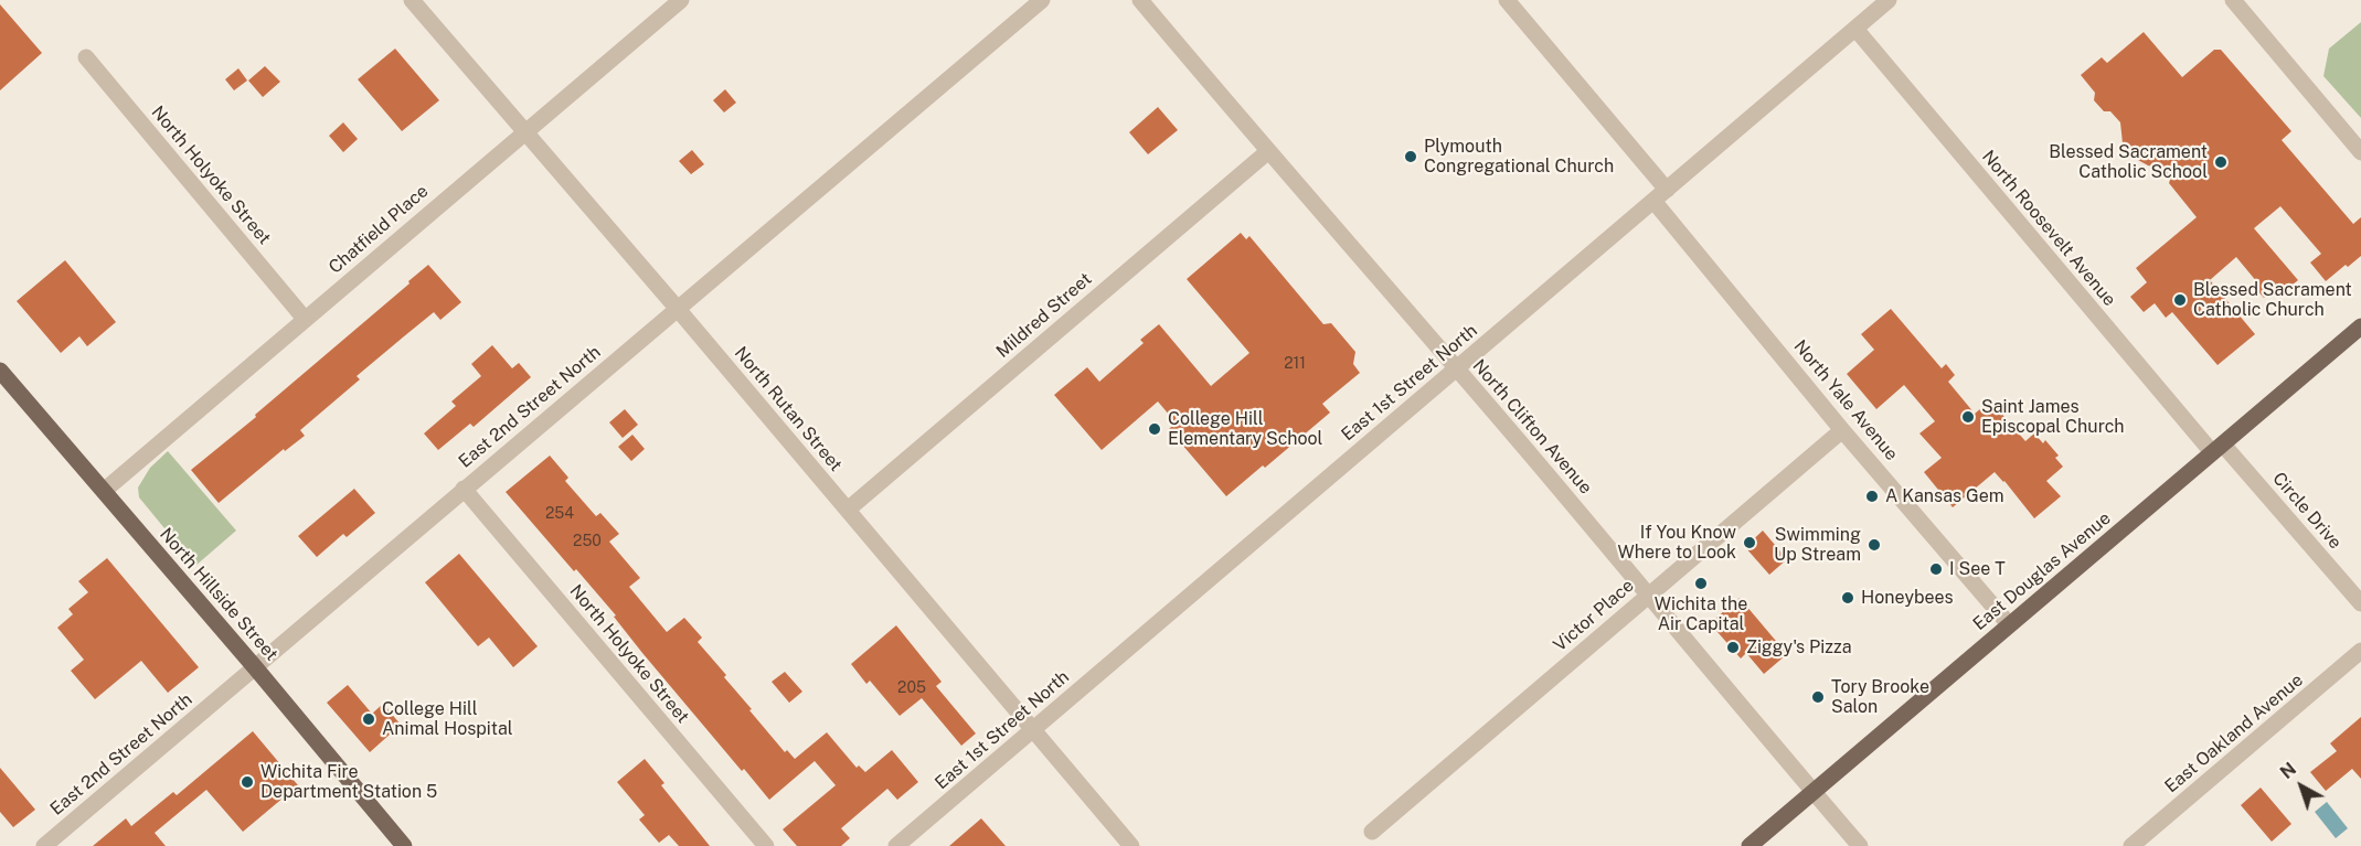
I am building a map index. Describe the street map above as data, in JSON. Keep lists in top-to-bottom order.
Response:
{
  "streets": {
    "main road": ["East Douglas Avenue", "North Hillside Street"],
    "street": [
      "North Holyoke Street",
      "North Roosevelt Avenue",
      "Chatfield Place",
      "Mildred Street",
      "East 1st Street North",
      "North Yale Avenue",
      "East 2nd Street North",
      "North Rutan Street",
      "North Clifton Avenue",
      "Circle Drive",
      "Victor Place",
      "East Oakland Avenue"
    ]
  },
  "crossings": [
    ["North Holyoke Street", "Chatfield Place"],
    ["North Holyoke Street", "East 2nd Street North"],
    ["North Roosevelt Avenue", "East 1st Street North"],
    ["North Roosevelt Avenue", "Circle Drive"],
    ["North Roosevelt Avenue", "East Douglas Avenue"],
    ["Chatfield Place", "North Rutan Street"],
    ["Chatfield Place", "North Hillside Street"],
    ["Mildred Street", "North Rutan Street"],
    ["Mildred Street", "North Clifton Avenue"],
    ["East 1st Street North", "North Yale Avenue"],
    ["East 1st Street North", "North Rutan Street"],
    ["East 1st Street North", "North Clifton Avenue"],
    ["North Yale Avenue", "East Douglas Avenue"],
    ["North Yale Avenue", "Victor Place"],
    ["East 2nd Street North", "North Rutan Street"],
    ["East 2nd Street North", "North Hillside Street"],
    ["North Clifton Avenue", "East Douglas Avenue"],
    ["North Clifton Avenue", "Victor Place"],
    ["Circle Drive", "East Douglas Avenue"]
  ],
  "places": [
    "Plymouth Congregational Church",
    "Blessed Sacrament Catholic School",
    "Blessed Sacrament Catholic Church",
    "Saint James Episcopal Church",
    "College Hill Elementary School",
    "A Kansas Gem",
    "If You Know Where to Look",
    "Swimming Up Stream",
    "I See T",
    "Wichita the Air Capital",
    "Honeybees",
    "Ziggy's Pizza",
    "Tory Brooke Salon",
    "College Hill Animal Hospital",
    "Wichita Fire Department Station 5"
  ],
  "house_numbers": [
    "211",
    "254",
    "250",
    "205"
  ],
  "north": "top left"
}
